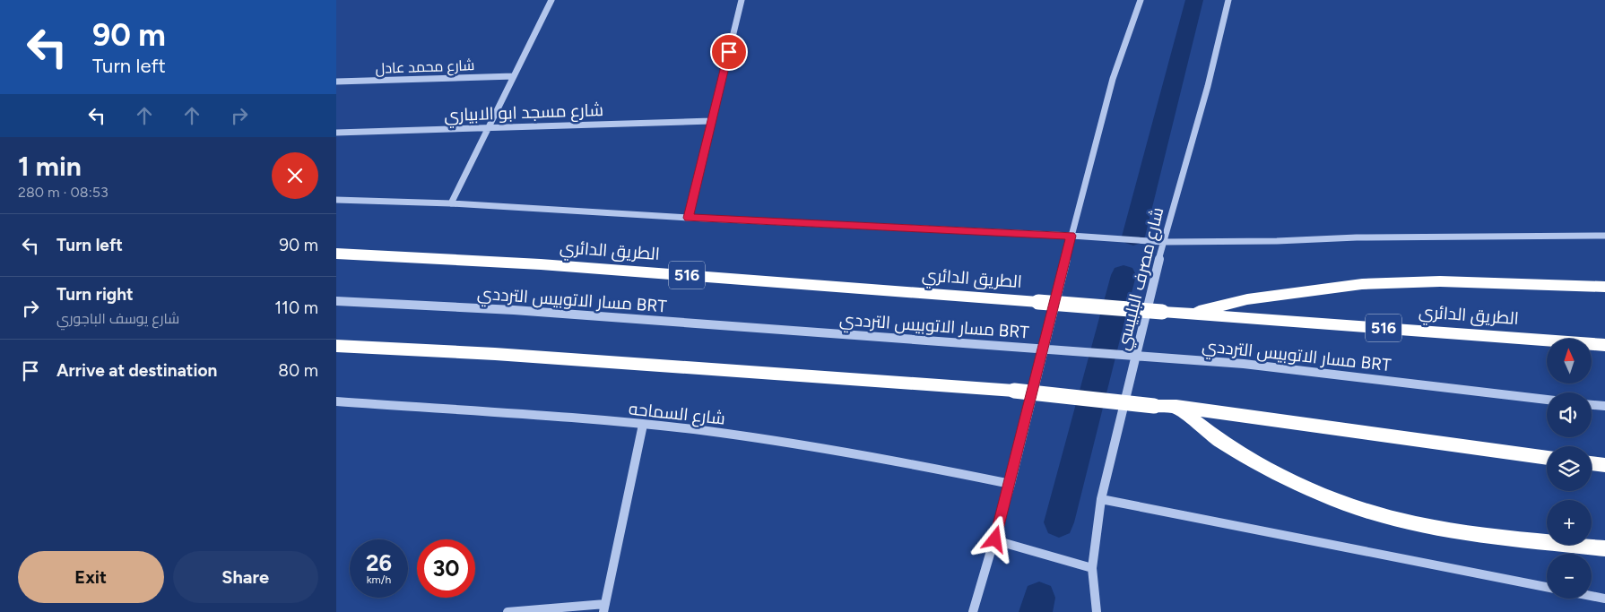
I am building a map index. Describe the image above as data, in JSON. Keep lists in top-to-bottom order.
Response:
{
  "streets": {
    "highway": ["الطريق الدائري", "516"],
    "street": [
      "شارع محمد عادل",
      "شارع مسجد ابو الابياري",
      "شارع مصرف البلبيسي",
      "مسار الاتوبيس الترددي BRT",
      "شارع السماحه"
    ]
  },
  "north": "top",
  "page": {
    "turn": ["90 m", "Turn left"],
    "heading": ["1 min", "280 m · 08:53"],
    "list": [
      {
        "name": "Turn left",
        "value": "90 m"
      },
      {
        "name": "Turn right",
        "note": "شارع يوسف الباجوري",
        "value": "110 m"
      },
      {
        "name": "Arrive at destination",
        "value": "80 m"
      }
    ],
    "map_buttons": ["+", "−"],
    "speed": "26 km/h",
    "limit": "30",
    "buttons": ["Exit", "Share"]
  }
}
